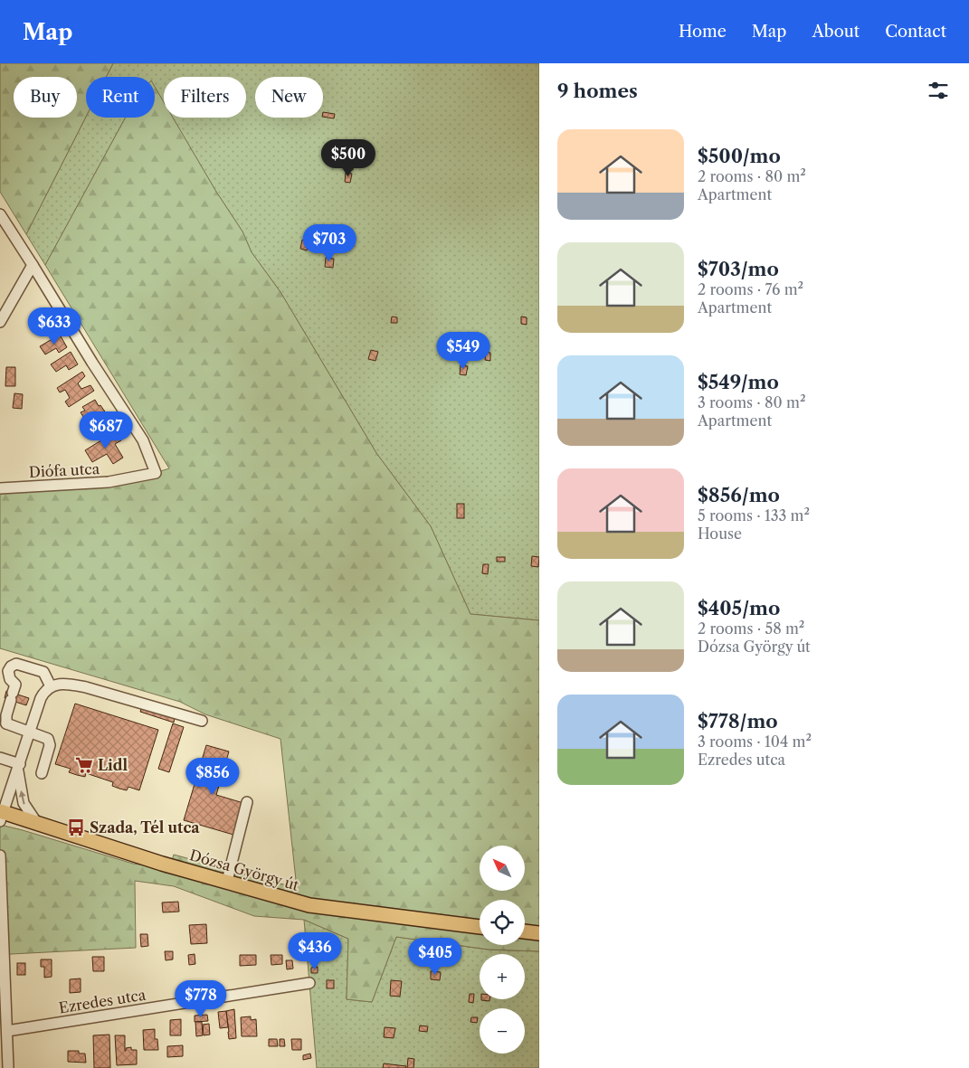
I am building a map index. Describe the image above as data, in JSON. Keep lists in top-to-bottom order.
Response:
{
  "streets": {
    "main road": ["Dózsa György út"],
    "street": ["Diófa utca", "Ezredes utca"]
  },
  "places": {
    "supermarket": ["Lidl"],
    "bus stop": ["Szada, Tél utca"]
  },
  "north": "top left",
  "page": {
    "header": "Map",
    "nav": [
      "Home",
      "Map",
      "About",
      "Contact"
    ],
    "heading": "9 homes",
    "chip": [
      "Buy",
      "Rent",
      "Filters",
      "New"
    ],
    "list": [
      {
        "name": "$500/mo",
        "note": "2 rooms · 80 m² · Apartment"
      },
      {
        "name": "$703/mo",
        "note": "2 rooms · 76 m² · Apartment"
      },
      {
        "name": "$549/mo",
        "note": "3 rooms · 80 m² · Apartment"
      },
      {
        "name": "$856/mo",
        "note": "5 rooms · 133 m² · House"
      },
      {
        "name": "$405/mo",
        "note": "2 rooms · 58 m² · Dózsa György út"
      },
      {
        "name": "$778/mo",
        "note": "3 rooms · 104 m² · Ezredes utca"
      }
    ],
    "price": [
      "$500",
      "$703",
      "$633",
      "$549",
      "$687",
      "$856",
      "$436",
      "$405",
      "$778"
    ],
    "map_buttons": ["+", "−"]
  }
}
